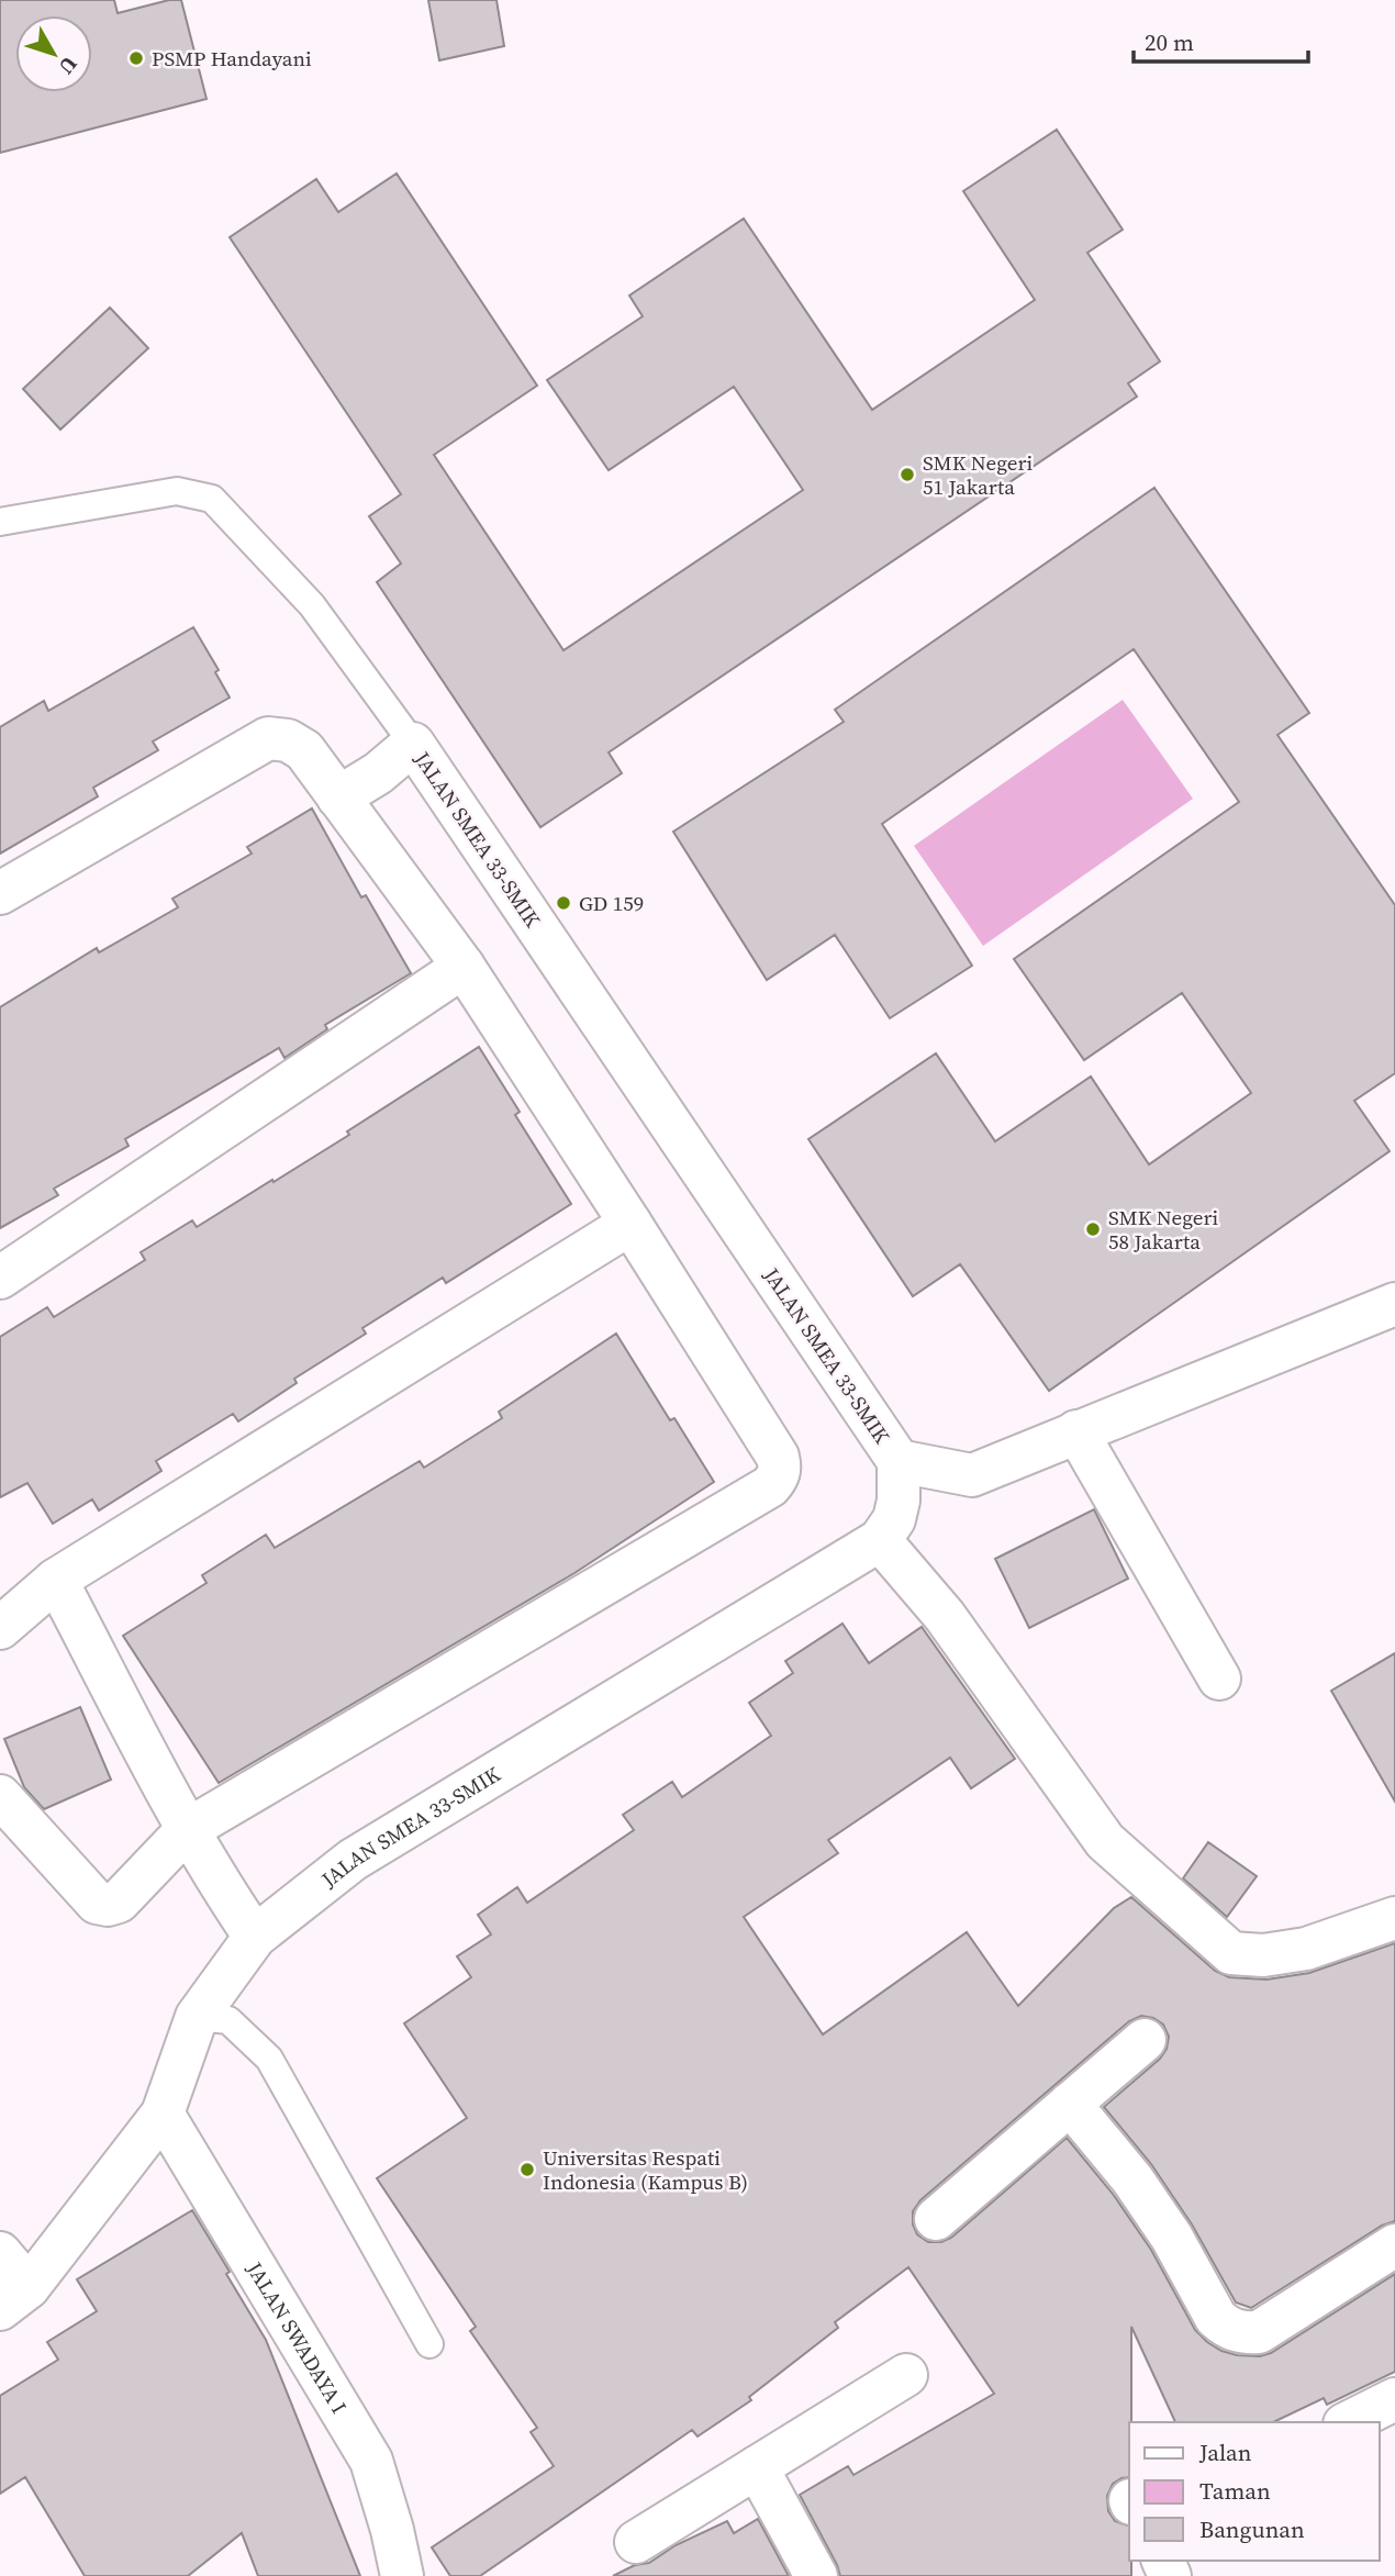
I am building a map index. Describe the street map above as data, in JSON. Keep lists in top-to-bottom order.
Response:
{
  "streets": {
    "street": ["JALAN SMEA 33-SMIK", "JALAN SWADAYA I"]
  },
  "crossings": [
    ["JALAN SMEA 33-SMIK", "JALAN SWADAYA I"]
  ],
  "places": [
    "PSMP Handayani",
    "SMK Negeri 51 Jakarta",
    "GD 159",
    "SMK Negeri 58 Jakarta",
    "Universitas Respati Indonesia (Kampus B)"
  ],
  "legend": ["Jalan", "Taman", "Bangunan"],
  "scale_bar": "20 m",
  "north": "bottom right"
}
